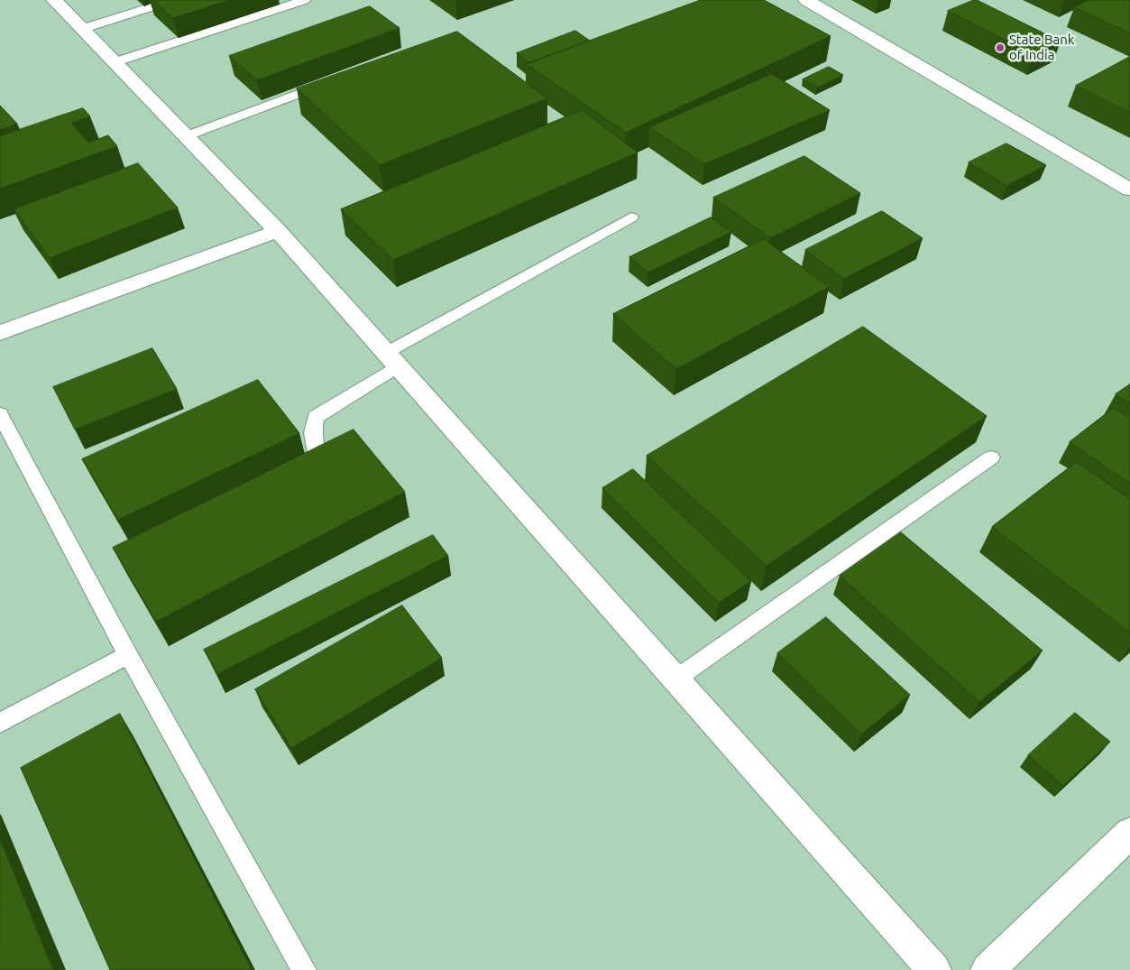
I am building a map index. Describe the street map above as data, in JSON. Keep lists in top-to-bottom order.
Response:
{
  "places": ["State Bank of India"]
}
